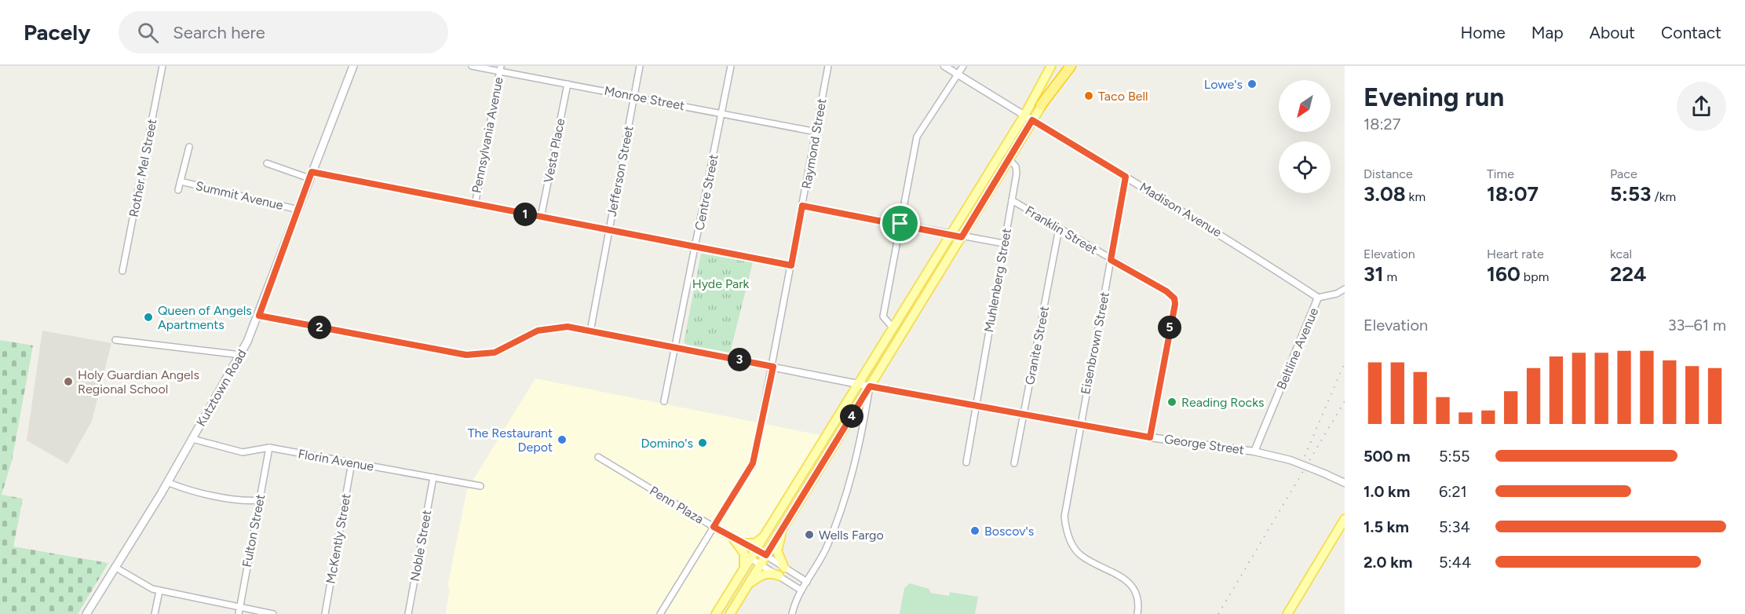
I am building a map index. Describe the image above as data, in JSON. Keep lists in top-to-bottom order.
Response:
{
  "streets": {
    "main road": ["Kutztown Road"],
    "street": [
      "Monroe Street",
      "Pennsylvania Avenue",
      "Raymond Street",
      "Vesta Place",
      "Rother Mel Street",
      "Jefferson Street",
      "Centre Street",
      "Summit Avenue",
      "Madison Avenue",
      "Franklin Street",
      "Muhlenberg Street",
      "Eisenbrown Street",
      "Granite Street",
      "Beltline Avenue",
      "George Street",
      "Florin Avenue",
      "Penn Plaza",
      "Fulton Street",
      "McKently Street",
      "Noble Street"
    ]
  },
  "crossings": [
    ["Monroe Street", "Pennsylvania Avenue"],
    ["Monroe Street", "Raymond Street"],
    ["Monroe Street", "Vesta Place"],
    ["Monroe Street", "Jefferson Street"],
    ["Monroe Street", "Centre Street"],
    ["Raymond Street", "George Street"],
    ["Raymond Street", "Penn Plaza"],
    ["Jefferson Street", "George Street"],
    ["Centre Street", "George Street"],
    ["Summit Avenue", "Kutztown Road"],
    ["Madison Avenue", "Eisenbrown Street"],
    ["Madison Avenue", "Beltline Avenue"],
    ["Franklin Street", "Muhlenberg Street"],
    ["Franklin Street", "Eisenbrown Street"],
    ["Franklin Street", "Granite Street"],
    ["Franklin Street", "George Street"],
    ["Muhlenberg Street", "George Street"],
    ["Eisenbrown Street", "George Street"],
    ["Granite Street", "George Street"],
    ["Beltline Avenue", "George Street"],
    ["Kutztown Road", "George Street"],
    ["Kutztown Road", "Florin Avenue"],
    ["Florin Avenue", "Fulton Street"],
    ["Florin Avenue", "McKently Street"],
    ["Florin Avenue", "Noble Street"]
  ],
  "parks": ["Hyde Park"],
  "places": [
    "Lowe's",
    "Taco Bell",
    "Queen of Angels Apartments",
    "Holy Guardian Angels Regional School",
    "Reading Rocks",
    "The Restaurant Depot",
    "Domino's",
    "Boscov's",
    "Wells Fargo"
  ],
  "north": "bottom left",
  "page": {
    "header": "Pacely",
    "search": "Search here",
    "nav": [
      "Home",
      "Map",
      "About",
      "Contact"
    ],
    "heading": ["Evening run", "18:27"],
    "stats": [
      ["Distance", "3.08 km"],
      ["Time", "18:07"],
      ["Pace", "5:53 /km"],
      ["Elevation", "31 m"],
      ["Heart rate", "160 bpm"],
      ["kcal", "224"]
    ],
    "pins": [
      "1",
      "2",
      "5",
      "3",
      "4"
    ],
    "chart": ["Elevation", "33–61 m"],
    "list": [
      {
        "name": "500 m",
        "note": "5:55"
      },
      {
        "name": "1.0 km",
        "note": "6:21"
      },
      {
        "name": "1.5 km",
        "note": "5:34"
      },
      {
        "name": "2.0 km",
        "note": "5:44"
      }
    ]
  }
}
